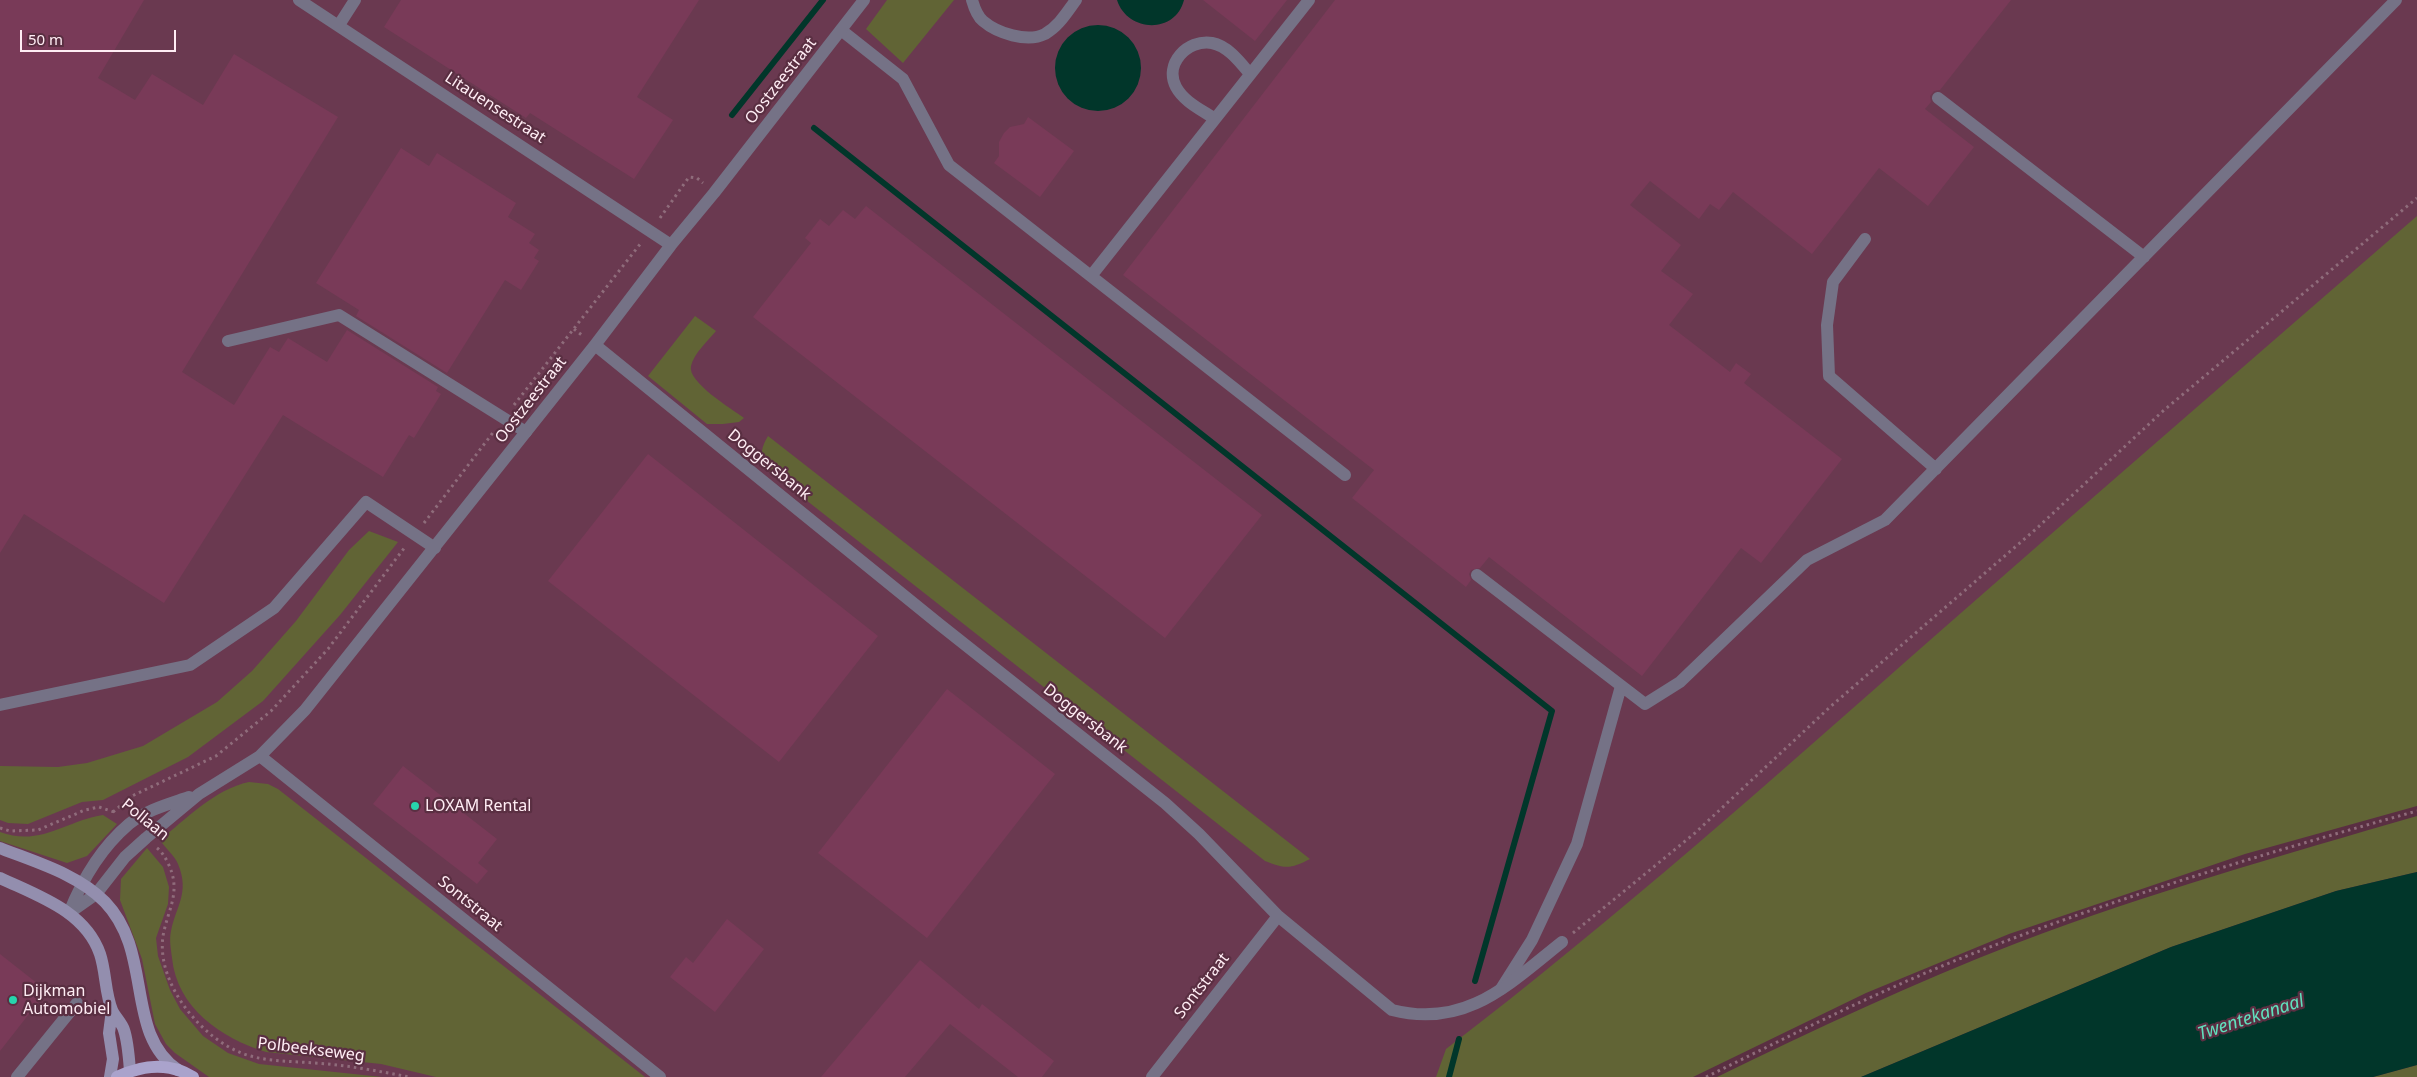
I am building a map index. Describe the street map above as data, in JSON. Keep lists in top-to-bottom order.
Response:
{
  "streets": {
    "street": [
      "Oostzeestraat",
      "Litauensestraat",
      "Doggersbank",
      "Sontstraat"
    ],
    "path": ["Pollaan", "Polbeekseweg"]
  },
  "crossings": [
    ["Oostzeestraat", "Litauensestraat"],
    ["Oostzeestraat", "Doggersbank"],
    ["Oostzeestraat", "Pollaan"],
    ["Oostzeestraat", "Sontstraat"],
    ["Doggersbank", "Sontstraat"],
    ["Pollaan", "Polbeekseweg"]
  ],
  "water": ["Twentekanaal"],
  "places": ["LOXAM Rental", "Dijkman Automobiel"],
  "scale_bar": "50 m"
}
